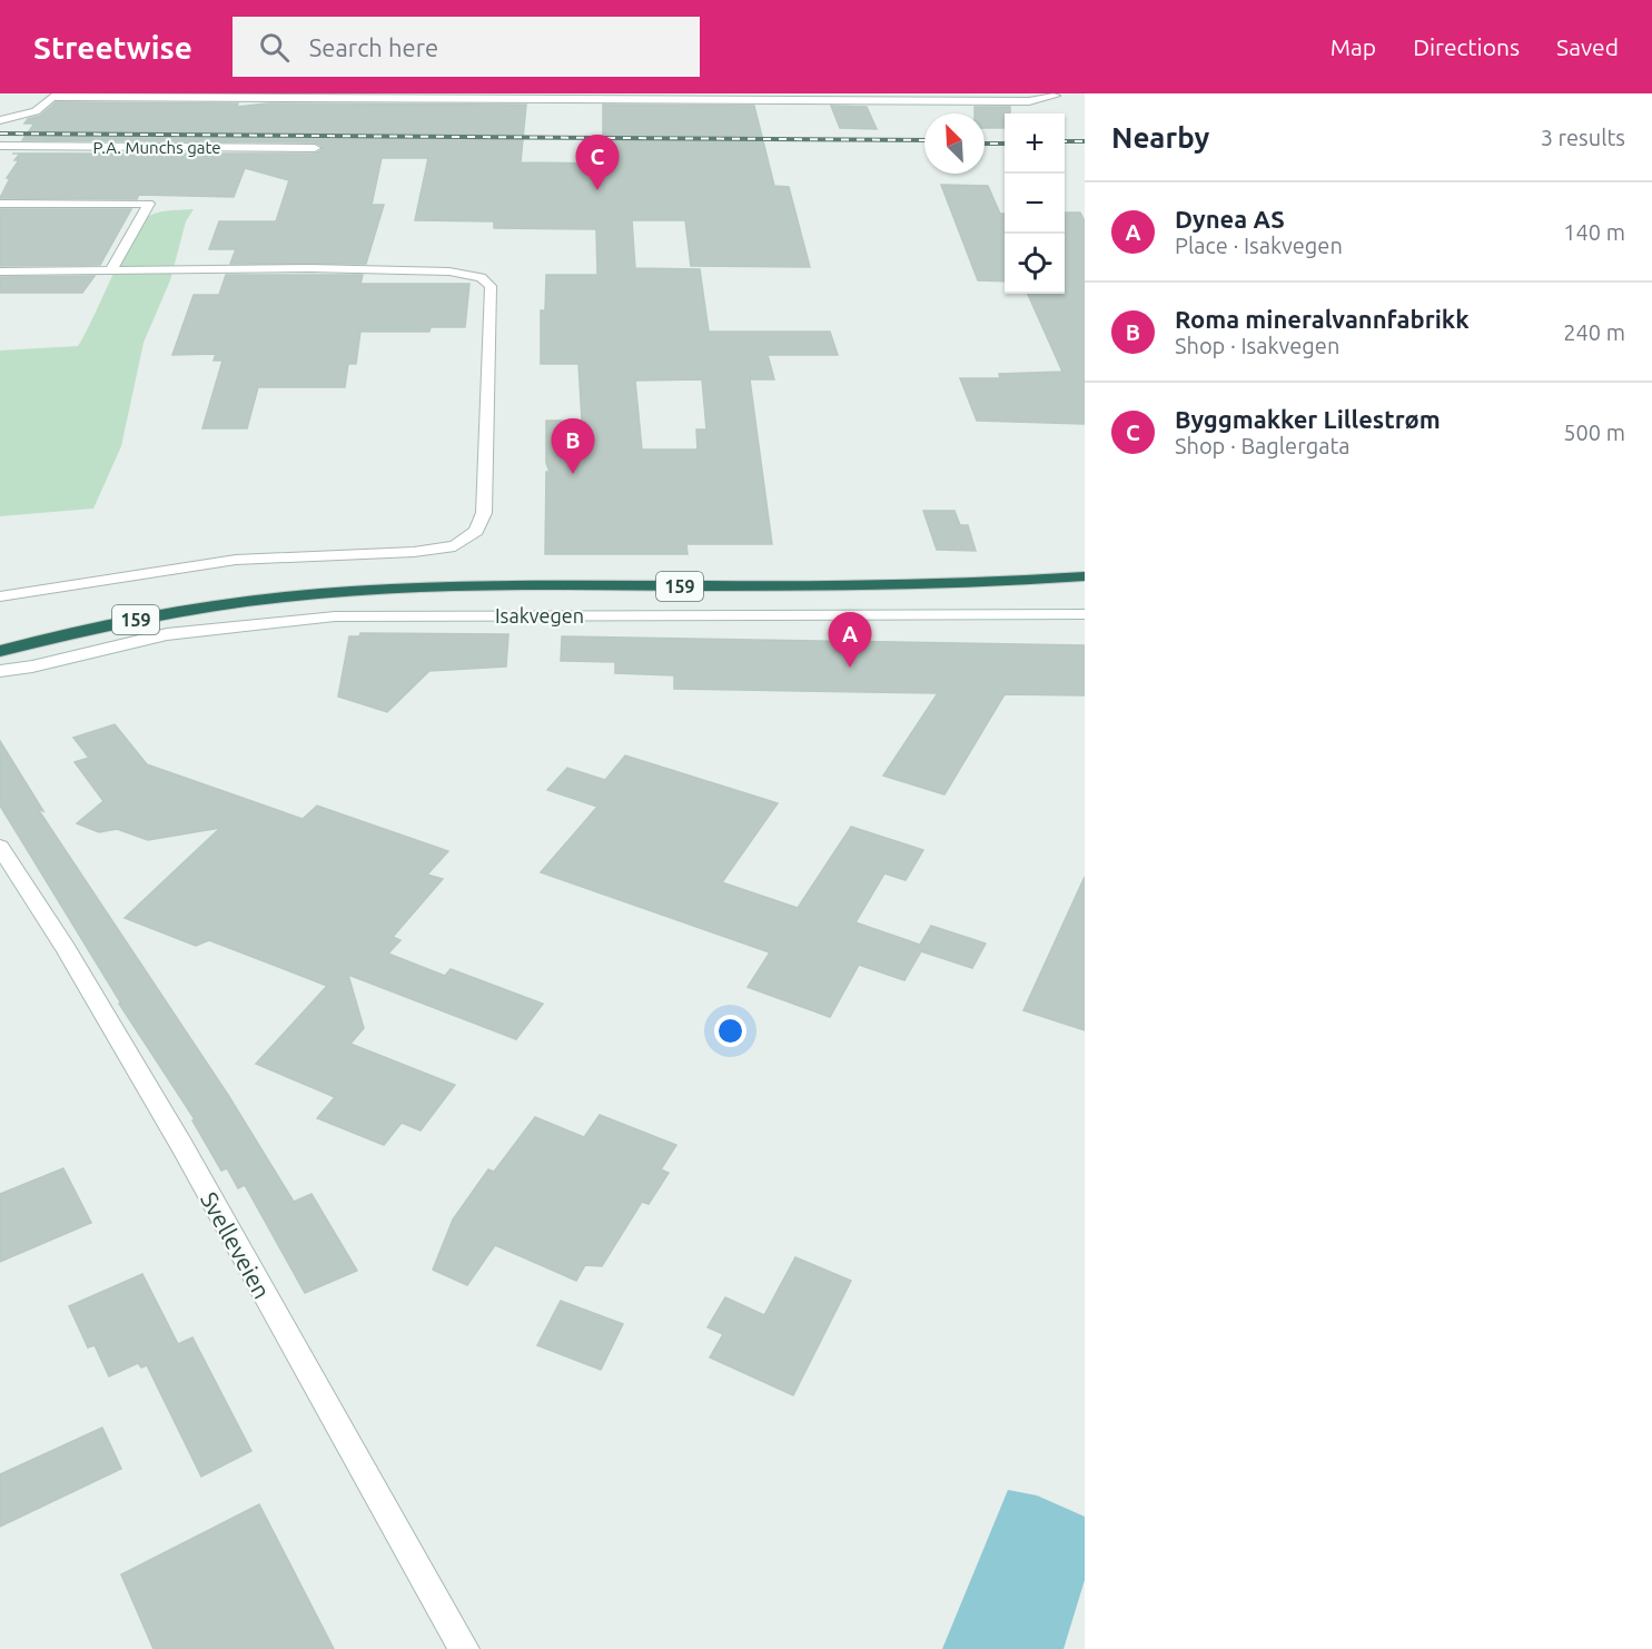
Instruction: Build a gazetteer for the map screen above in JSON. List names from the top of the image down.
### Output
{
  "streets": {
    "highway": ["159"],
    "street": ["P.A. Munchs gate", "Isakvegen", "Svelleveien"]
  },
  "north": "top left",
  "page": {
    "header": "Streetwise",
    "search": "Search here",
    "nav": ["Map", "Directions", "Saved"],
    "heading": ["Nearby", "3 results"],
    "map_buttons": ["+", "−"],
    "pins": ["C", "B", "A"],
    "list": [
      {
        "mark": "A",
        "name": "Dynea AS",
        "note": "Place · Isakvegen",
        "value": "140 m"
      },
      {
        "mark": "B",
        "name": "Roma mineralvannfabrikk",
        "note": "Shop · Isakvegen",
        "value": "240 m"
      },
      {
        "mark": "C",
        "name": "Byggmakker Lillestrøm",
        "note": "Shop · Baglergata",
        "value": "500 m"
      }
    ]
  }
}
